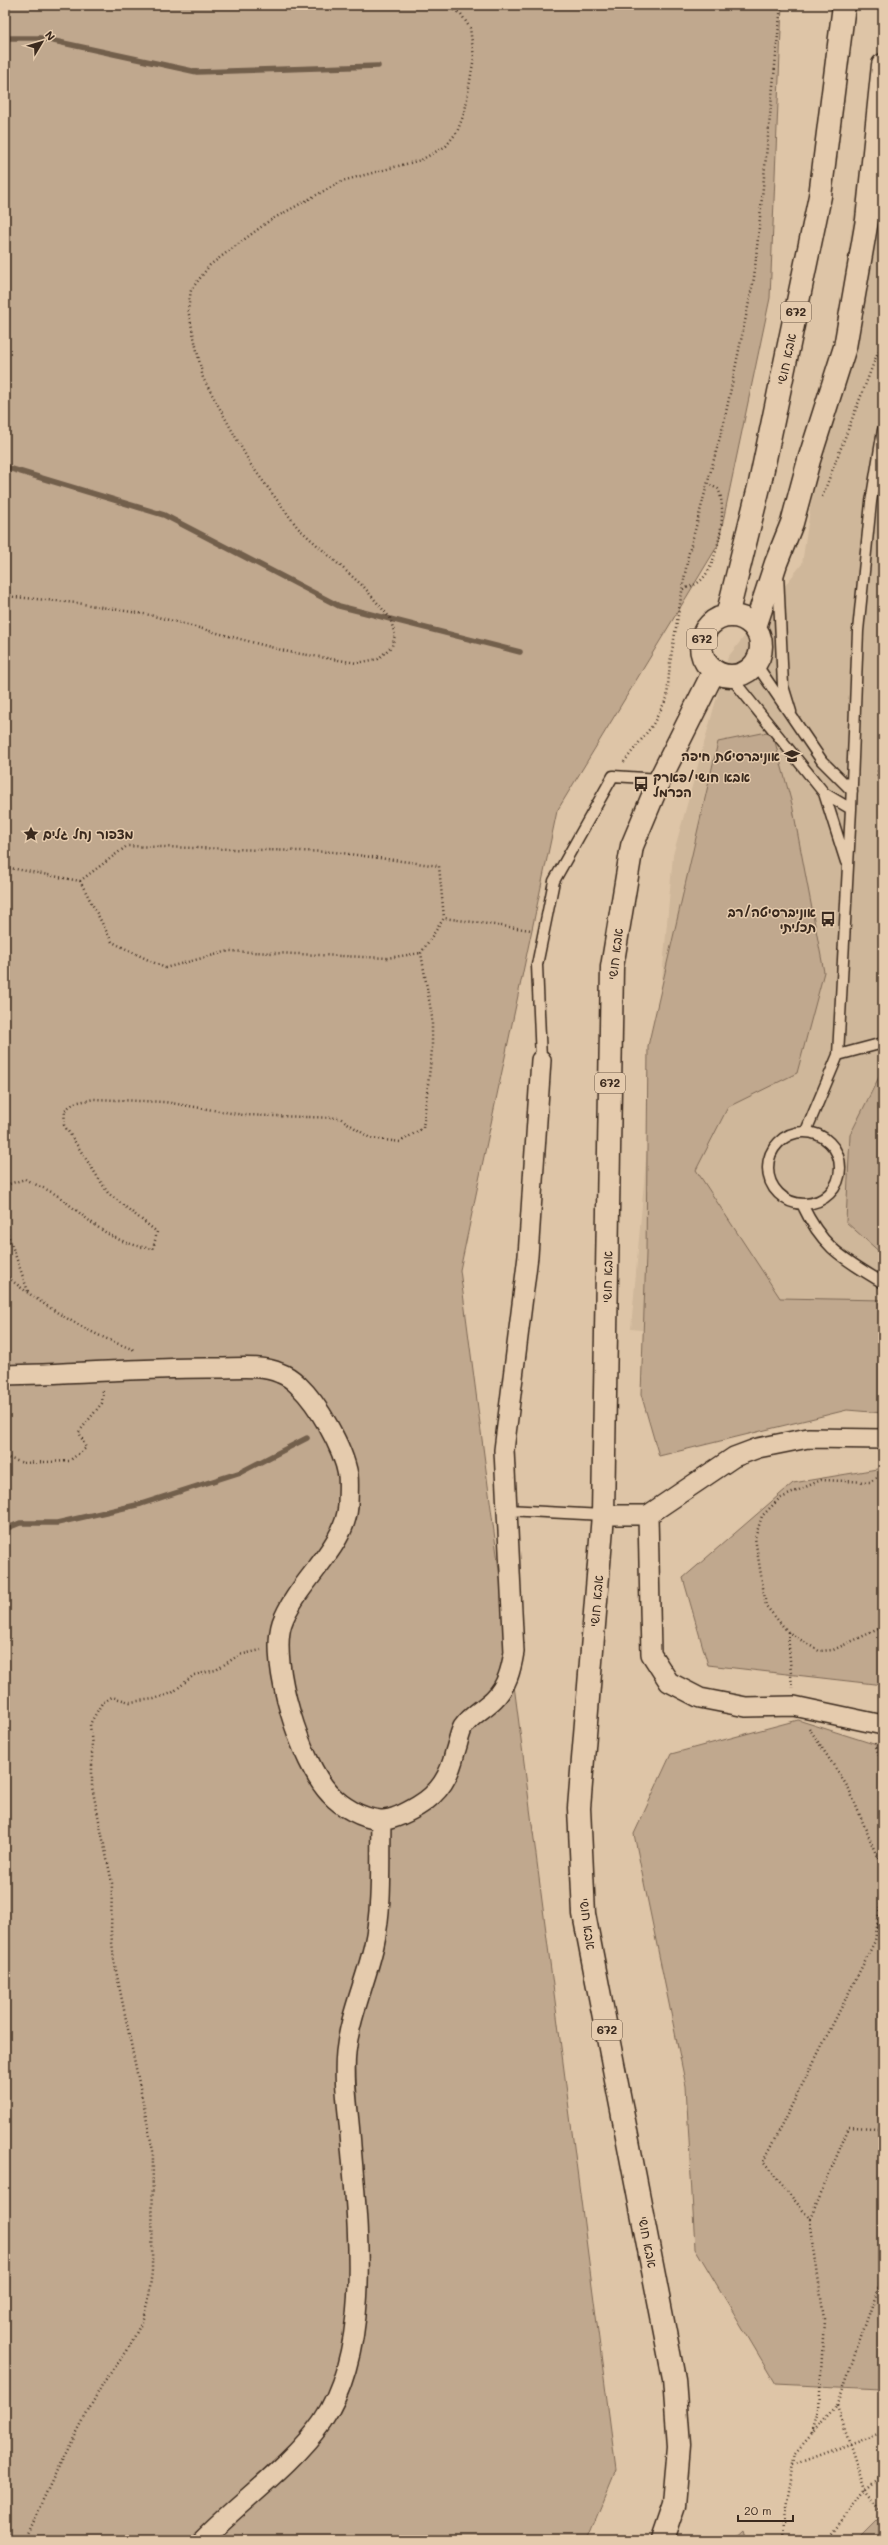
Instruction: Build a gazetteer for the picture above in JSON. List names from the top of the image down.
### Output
{
  "streets": {
    "main road": ["672", "אבא חושי"]
  },
  "crossings": [
    ["672", "אבא חושי"]
  ],
  "places": {
    "school or university": ["אוניברסיטת חיפה"],
    "bus stop": ["אבא חושי/פארק הכרמל", "אוניברסיטה/רב תכליתי"],
    "place": ["מצפור נחל גלים"]
  },
  "scale_bar": "20 m",
  "north": "top right"
}
